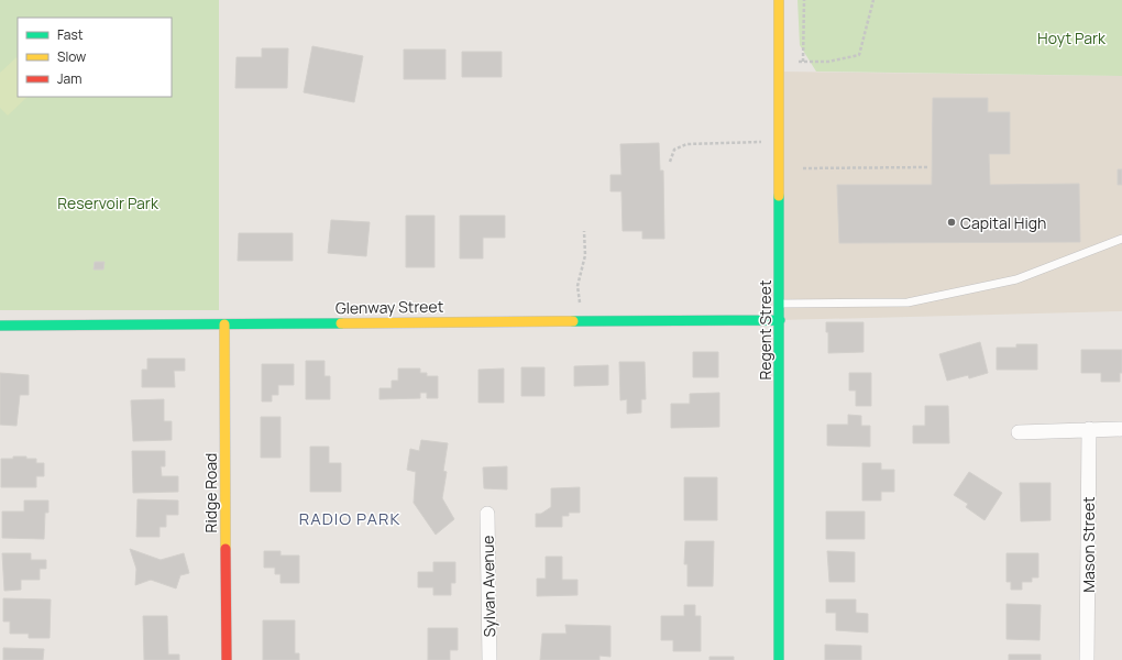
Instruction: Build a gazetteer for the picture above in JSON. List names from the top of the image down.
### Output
{
  "streets": {
    "street": [
      "Glenway Street",
      "Regent Street",
      "Ridge Road",
      "Mason Street",
      "Sylvan Avenue"
    ]
  },
  "crossings": [
    ["Glenway Street", "Regent Street"],
    ["Glenway Street", "Ridge Road"]
  ],
  "districts": ["RADIO PARK"],
  "parks": ["Hoyt Park", "Reservoir Park"],
  "places": ["Capital High"],
  "legend": ["Fast", "Slow", "Jam"]
}
